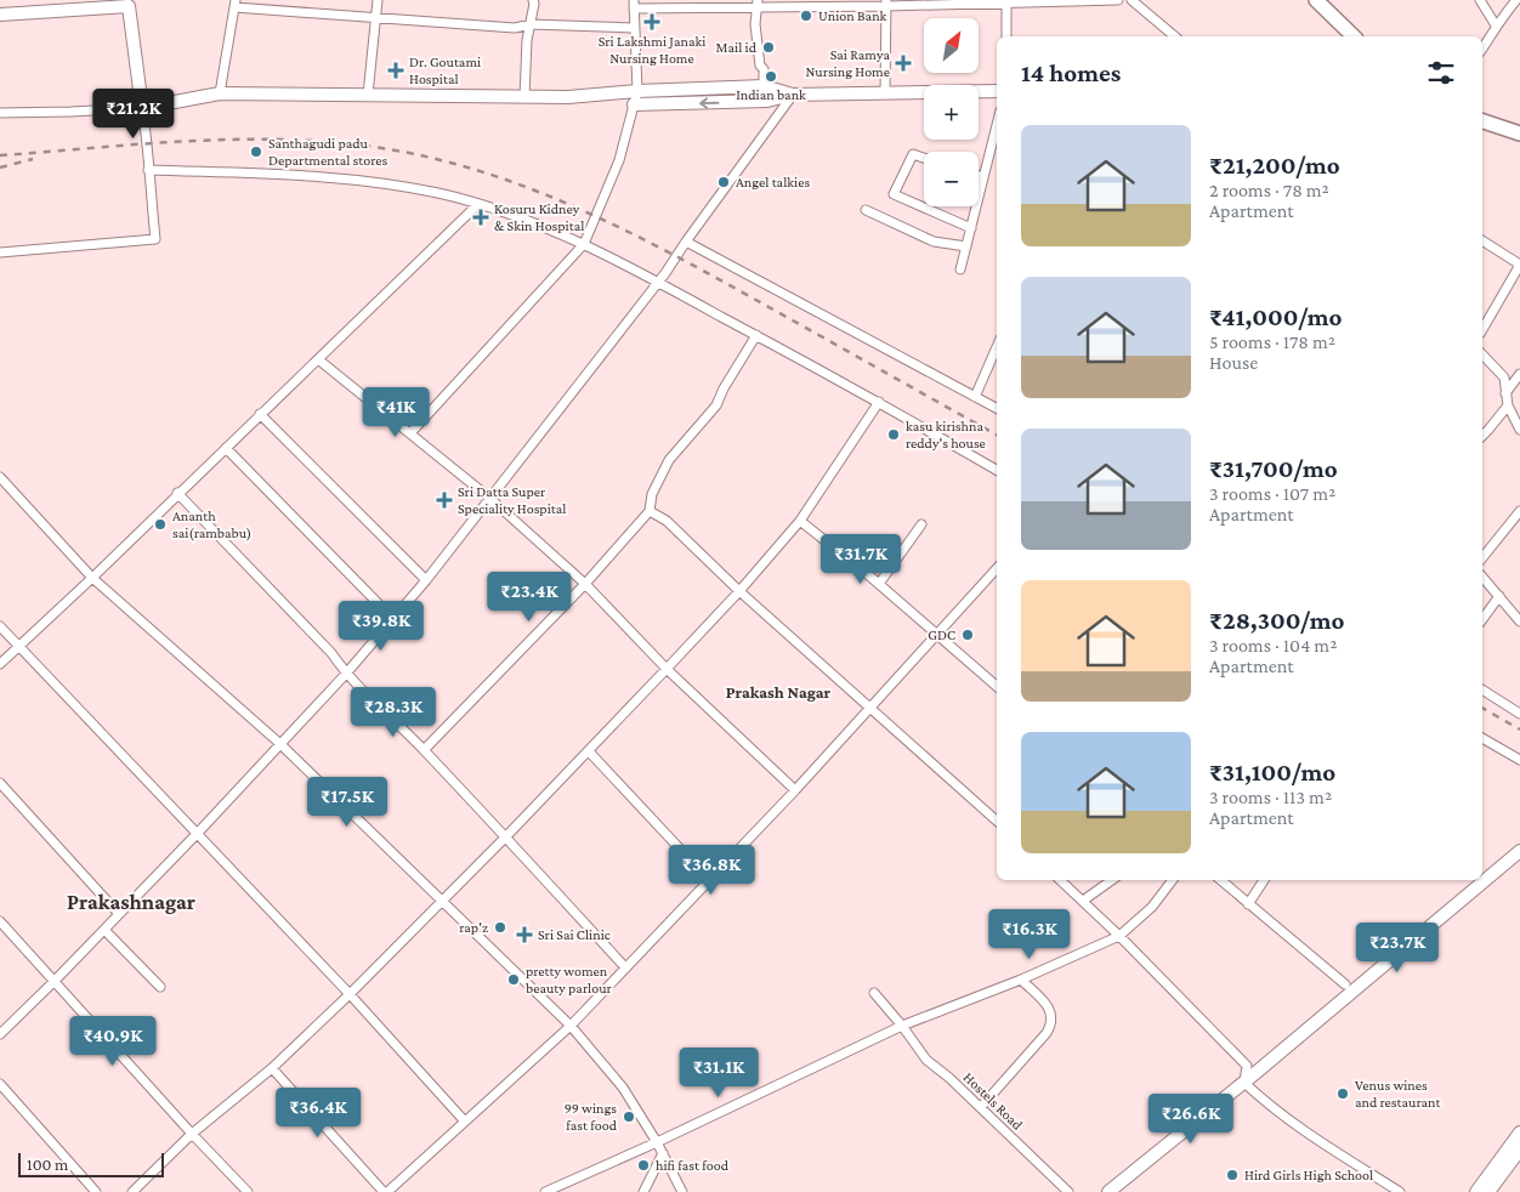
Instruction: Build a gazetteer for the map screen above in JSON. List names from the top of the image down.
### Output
{
  "streets": {
    "street": ["Hostels Road"]
  },
  "districts": ["Prakash Nagar", "Prakashnagar"],
  "places": {
    "other": [
      "Union Bank",
      "Mail id",
      "Indian bank",
      "Santhagudi padu Departmental stores",
      "Angel talkies",
      "kasu kirishna reddy's house",
      "Ananth sai(rambabu)",
      "GDC",
      "rap'z",
      "pretty women beauty parlour",
      "Venus wines and restaurant",
      "99 wings fast food",
      "hifi fast food",
      "Hird Girls High School"
    ],
    "health": [
      "Sri Lakshmi Janaki Nursing Home",
      "Sai Ramya Nursing Home",
      "Dr. Goutami Hospital",
      "Kosuru Kidney & Skin Hospital",
      "Sri Datta Super Speciality Hospital",
      "Sri Sai Clinic"
    ]
  },
  "scale_bar": "100 m",
  "north": "top right",
  "page": {
    "map_buttons": ["+", "−"],
    "heading": "14 homes",
    "price": [
      "₹21.2K",
      "₹41K",
      "₹31.7K",
      "₹23.4K",
      "₹39.8K",
      "₹28.3K",
      "₹17.5K",
      "₹36.8K",
      "₹16.3K",
      "₹23.7K",
      "₹40.9K",
      "₹31.1K",
      "₹36.4K",
      "₹26.6K"
    ],
    "list": [
      {
        "name": "₹21,200/mo",
        "note": "2 rooms · 78 m² · Apartment"
      },
      {
        "name": "₹41,000/mo",
        "note": "5 rooms · 178 m² · House"
      },
      {
        "name": "₹31,700/mo",
        "note": "3 rooms · 107 m² · Apartment"
      },
      {
        "name": "₹28,300/mo",
        "note": "3 rooms · 104 m² · Apartment"
      },
      {
        "name": "₹31,100/mo",
        "note": "3 rooms · 113 m² · Apartment"
      }
    ],
    "scale": "100 m"
  }
}
